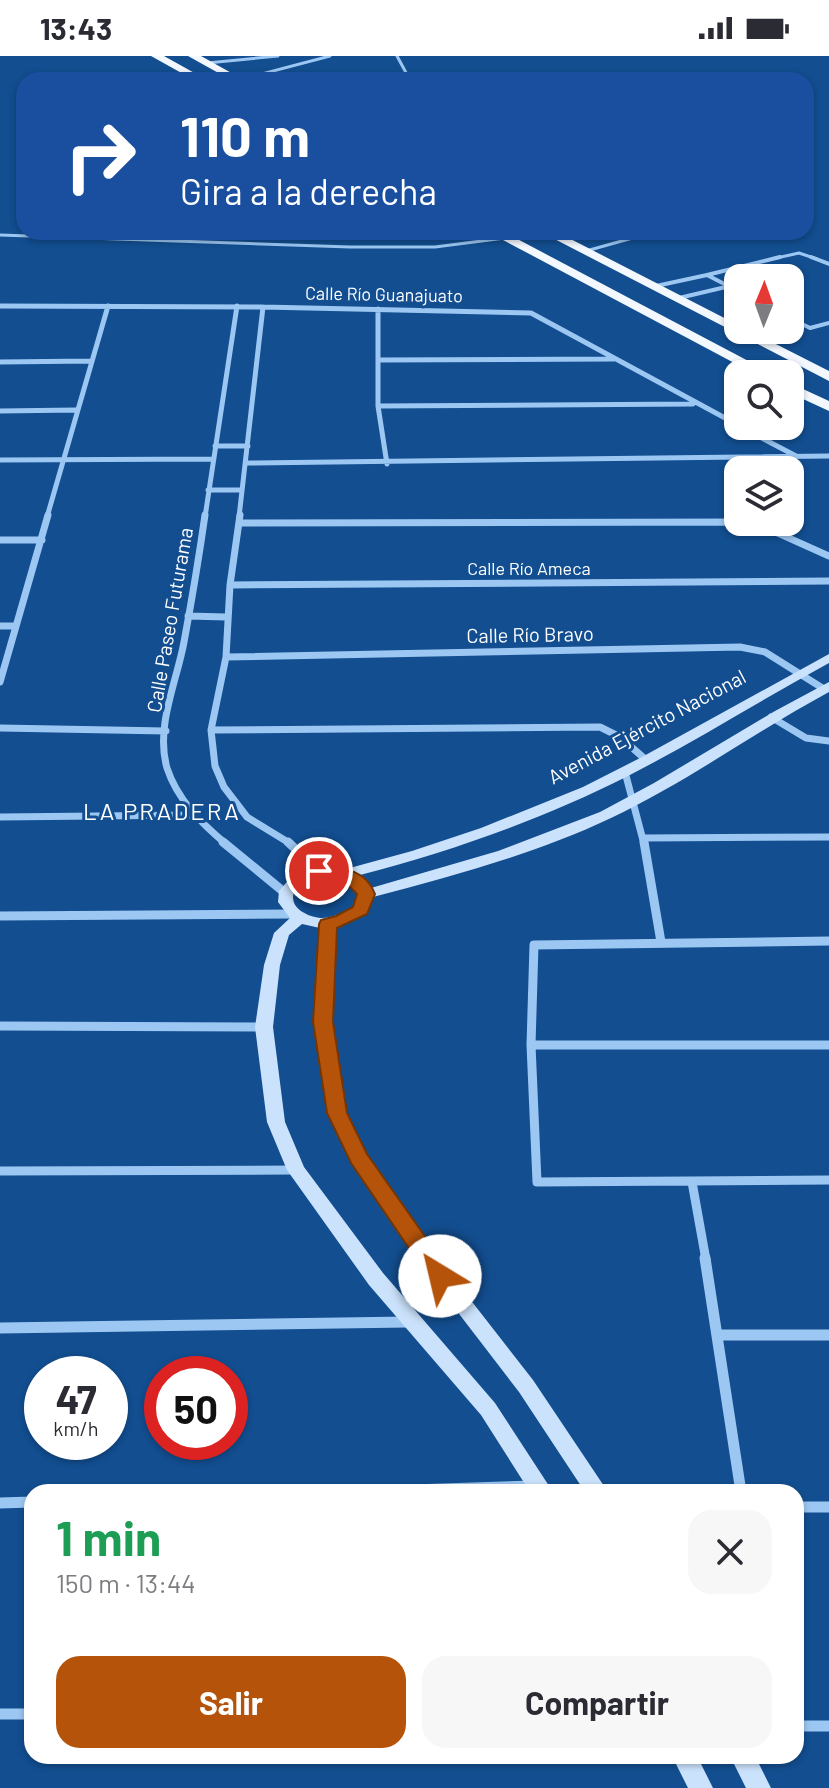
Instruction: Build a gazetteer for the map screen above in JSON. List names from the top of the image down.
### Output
{
  "streets": {
    "main road": ["Avenida Ejército Nacional"],
    "street": [
      "Calle Río Guanajuato",
      "Calle Río Ameca",
      "Calle Paseo Futurama",
      "Calle Río Bravo"
    ]
  },
  "crossings": [
    ["Calle Río Guanajuato", "Calle Paseo Futurama"],
    ["Calle Paseo Futurama", "Avenida Ejército Nacional"],
    ["Calle Río Bravo", "Avenida Ejército Nacional"]
  ],
  "districts": ["LA PRADERA"],
  "north": "top",
  "page": {
    "status": "13:43",
    "turn": ["110 m", "Gira a la derecha"],
    "speed": "47 km/h",
    "limit": "50",
    "heading": ["1 min", "150 m · 13:44"],
    "buttons": ["Salir", "Compartir"]
  }
}
